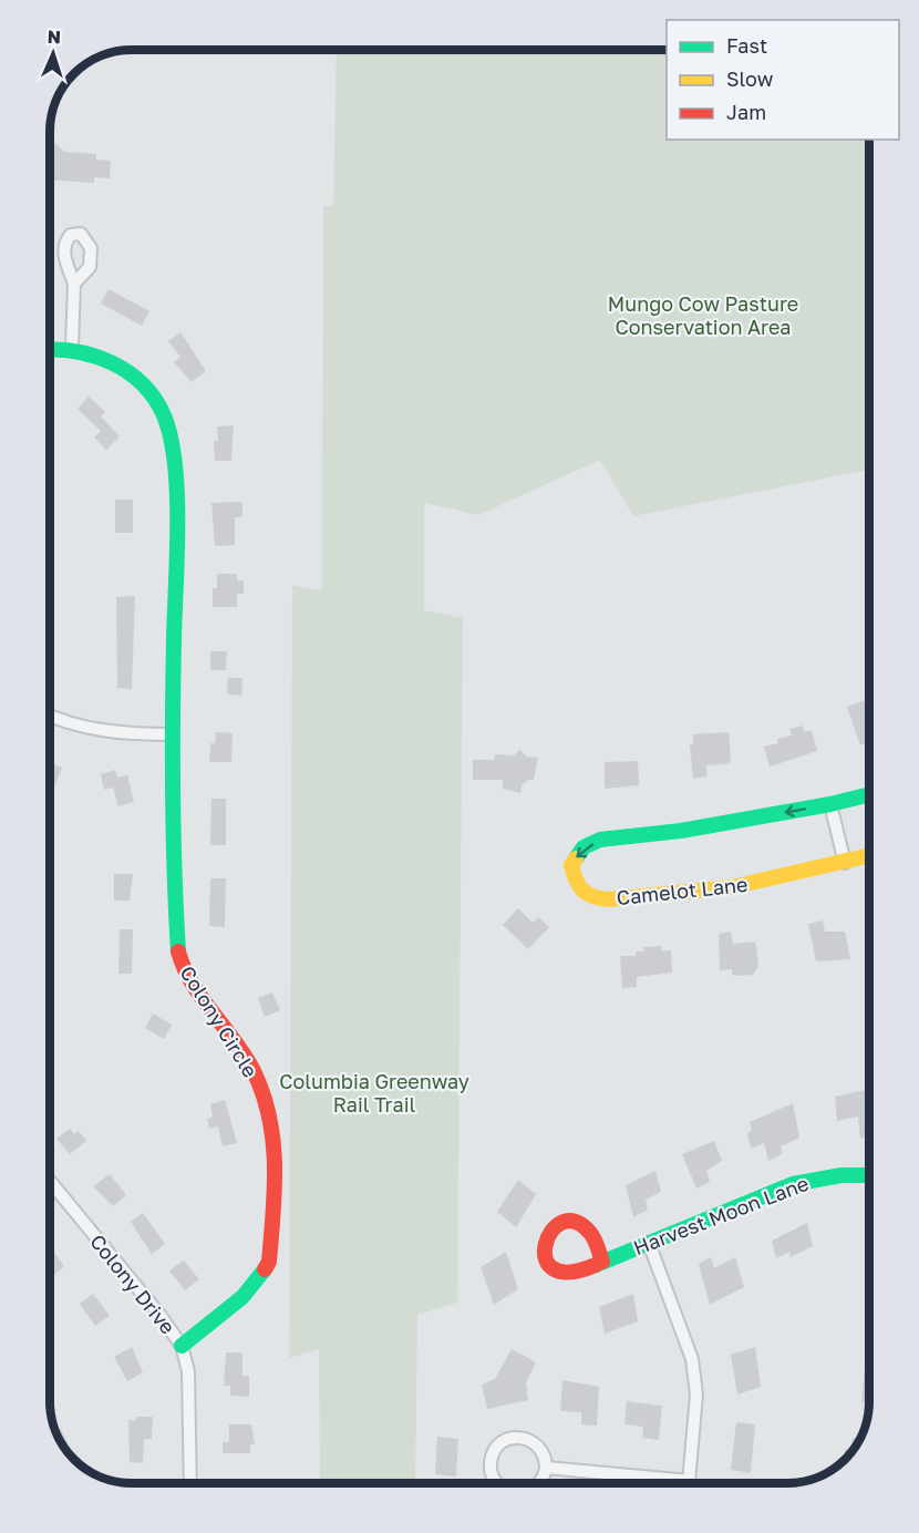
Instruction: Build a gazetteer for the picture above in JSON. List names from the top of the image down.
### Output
{
  "streets": {
    "street": [
      "Camelot Lane",
      "Colony Circle",
      "Harvest Moon Lane",
      "Colony Drive"
    ]
  },
  "crossings": [
    ["Colony Circle", "Colony Drive"]
  ],
  "parks": ["Mungo Cow Pasture Conservation Area", "Columbia Greenway Rail Trail"],
  "legend": ["Fast", "Slow", "Jam"],
  "north": "top"
}
